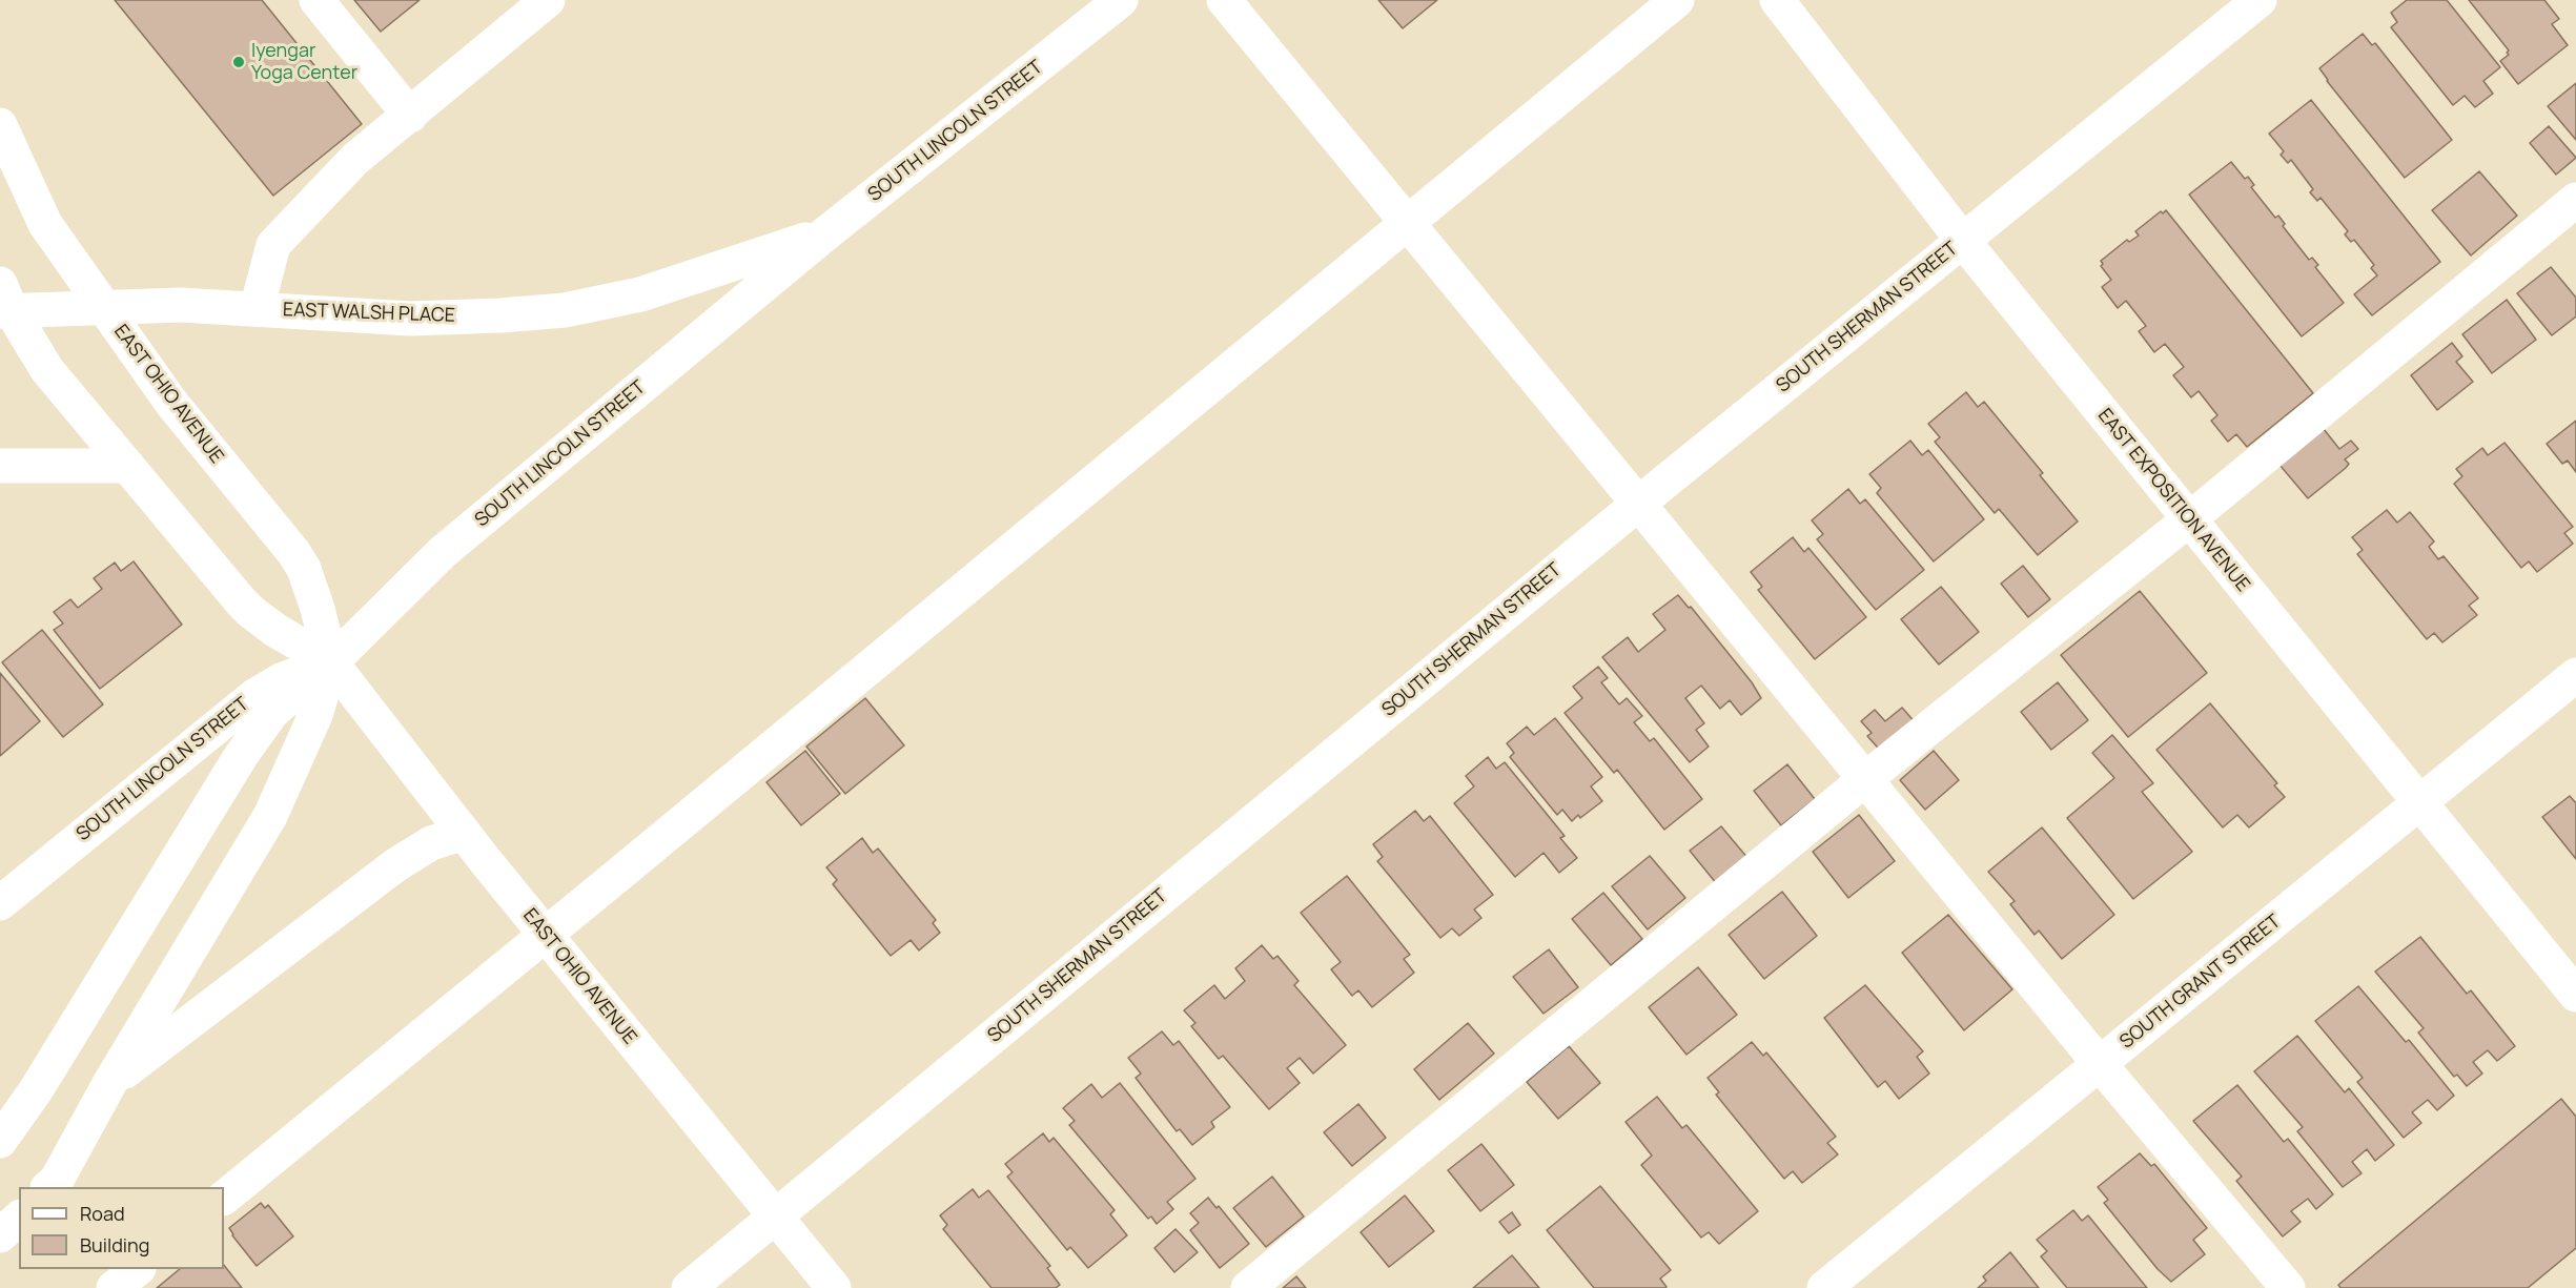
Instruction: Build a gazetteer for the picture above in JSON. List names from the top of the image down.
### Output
{
  "streets": {
    "main road": [
      "SOUTH LINCOLN STREET",
      "EAST WALSH PLACE",
      "SOUTH SHERMAN STREET",
      "EAST OHIO AVENUE",
      "EAST EXPOSITION AVENUE",
      "SOUTH GRANT STREET"
    ]
  },
  "crossings": [
    ["SOUTH LINCOLN STREET", "EAST WALSH PLACE"],
    ["SOUTH LINCOLN STREET", "EAST OHIO AVENUE"],
    ["EAST WALSH PLACE", "EAST OHIO AVENUE"],
    ["SOUTH SHERMAN STREET", "EAST OHIO AVENUE"],
    ["SOUTH SHERMAN STREET", "EAST EXPOSITION AVENUE"],
    ["EAST EXPOSITION AVENUE", "SOUTH GRANT STREET"]
  ],
  "places": ["Iyengar Yoga Center"],
  "legend": ["Road", "Building"]
}
